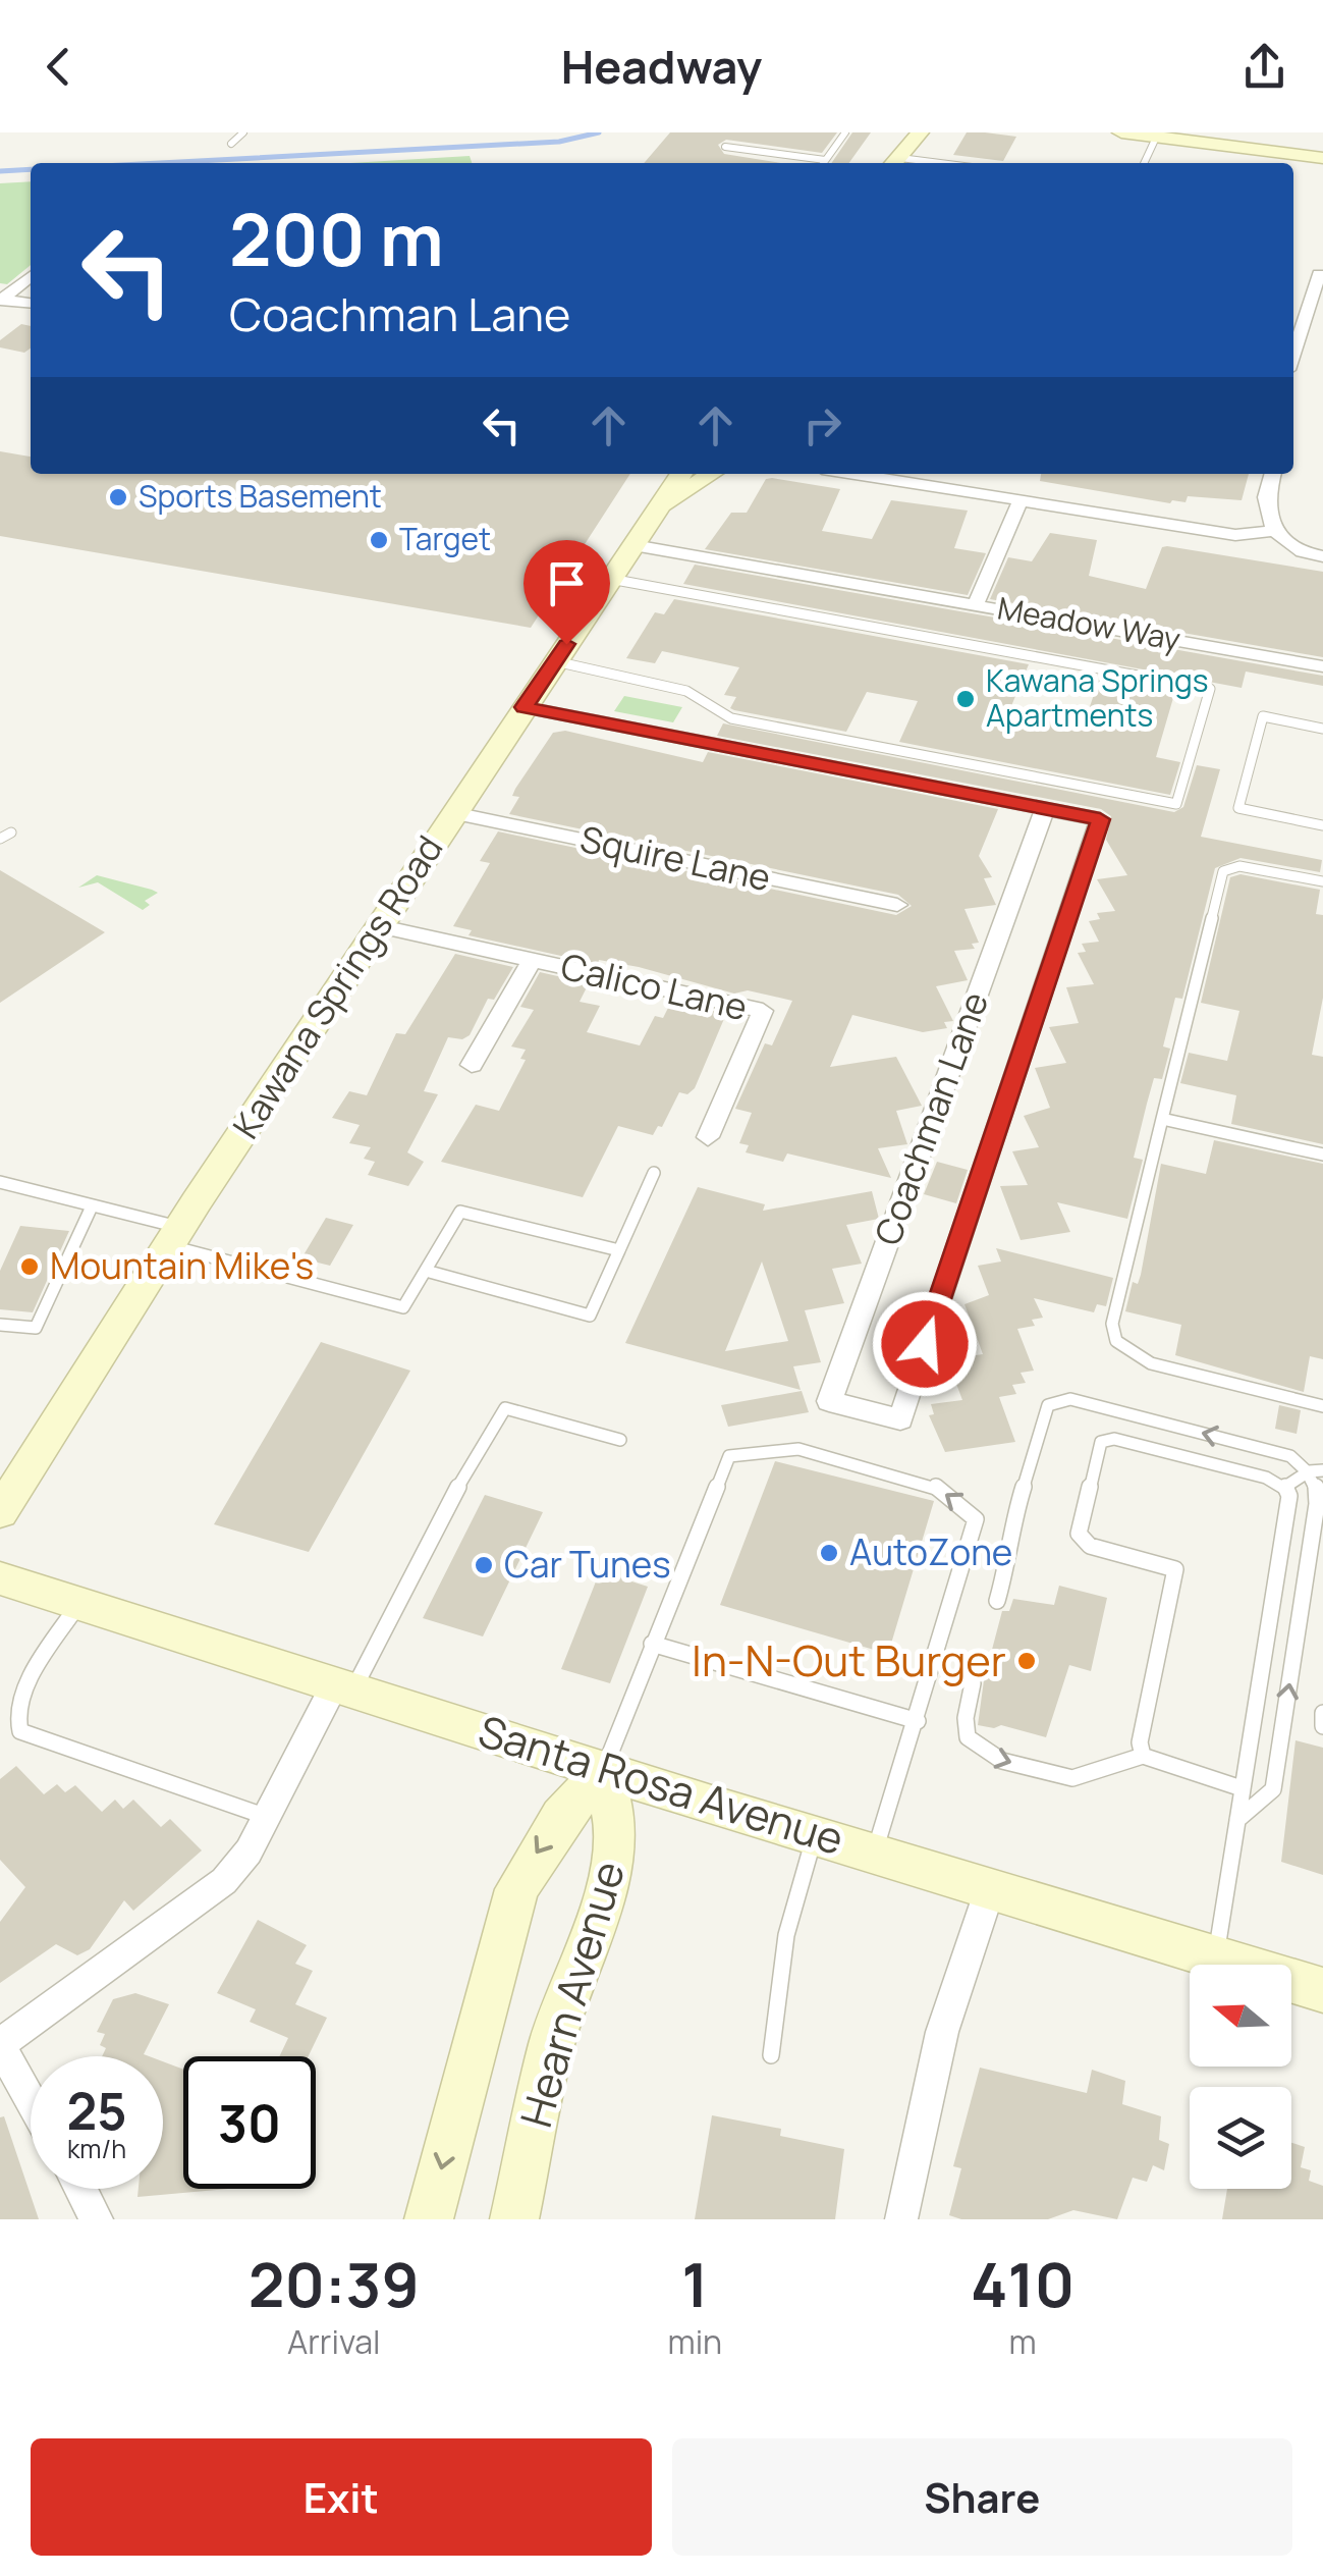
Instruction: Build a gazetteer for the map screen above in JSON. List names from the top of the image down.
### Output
{
  "streets": {
    "street": [
      "Meadow Way",
      "Squire Lane",
      "Kawana Springs Road",
      "Calico Lane",
      "Coachman Lane",
      "Santa Rosa Avenue",
      "Hearn Avenue"
    ]
  },
  "crossings": [
    ["Meadow Way", "Kawana Springs Road"],
    ["Squire Lane", "Kawana Springs Road"],
    ["Kawana Springs Road", "Calico Lane"],
    ["Kawana Springs Road", "Coachman Lane"],
    ["Santa Rosa Avenue", "Hearn Avenue"]
  ],
  "places": [
    "Sports Basement",
    "Target",
    "Kawana Springs Apartments",
    "Mountain Mike's",
    "AutoZone",
    "Car Tunes",
    "In-N-Out Burger"
  ],
  "north": "left",
  "page": {
    "header": "Headway",
    "turn": ["200 m", "Coachman Lane"],
    "speed": "25 km/h",
    "limit": "30",
    "eta": [
      "20:39",
      "Arrival",
      "1",
      "min",
      "410",
      "m"
    ],
    "buttons": ["Exit", "Share"]
  }
}
